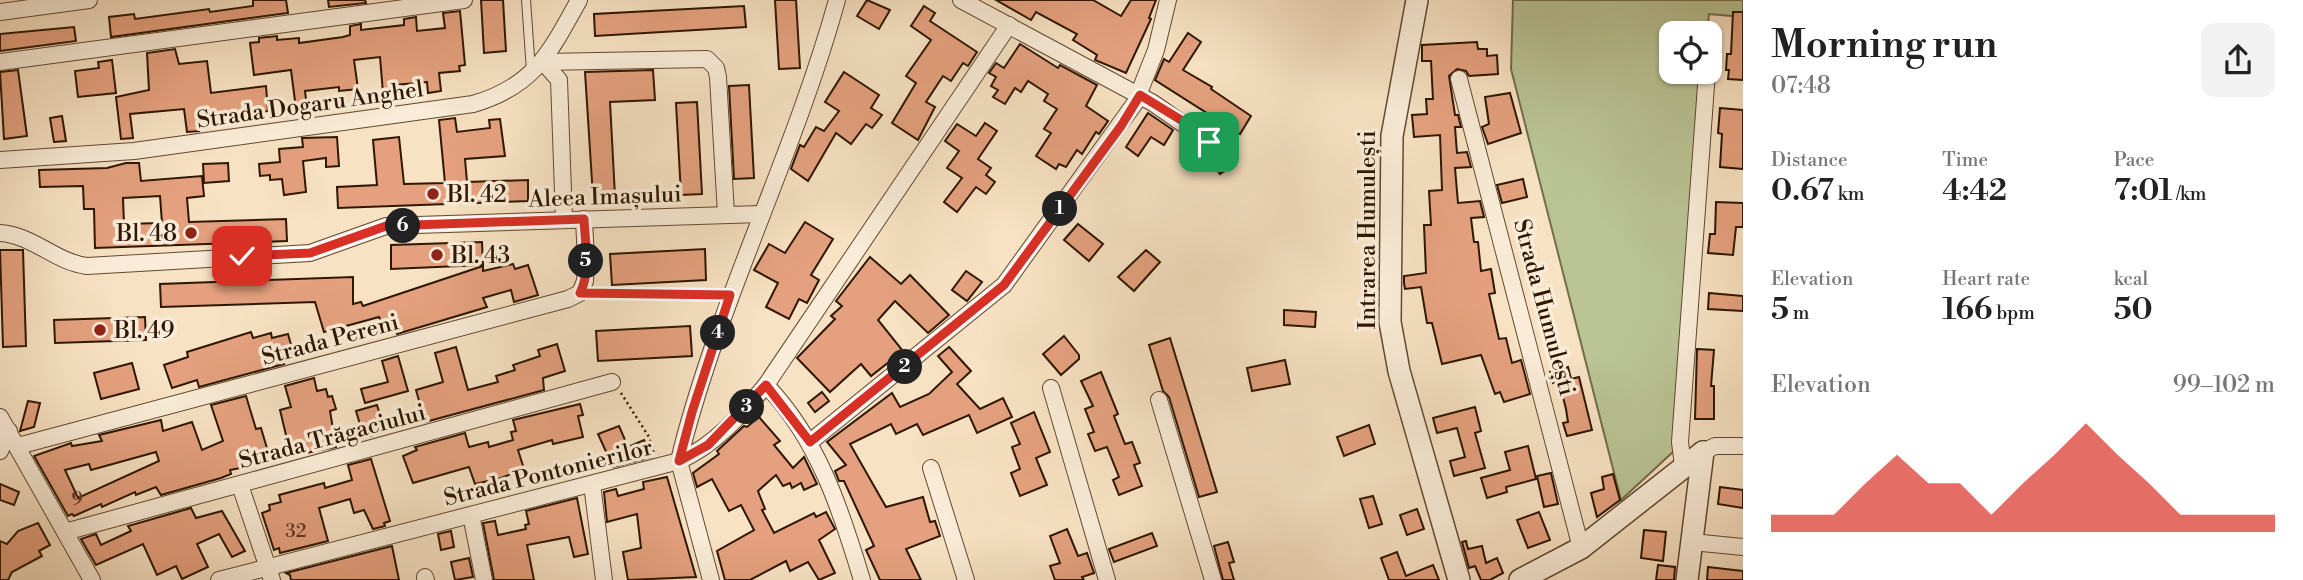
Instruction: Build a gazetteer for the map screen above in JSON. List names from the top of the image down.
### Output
{
  "streets": {
    "street": [
      "Strada Dogaru Anghel",
      "Aleea Imașului",
      "Intrarea Humulești",
      "Strada Humulești",
      "Strada Pereni",
      "Strada Trăgaciului",
      "Strada Pontonierilor"
    ]
  },
  "places": [
    "Bl. 42",
    "Bl. 48",
    "Bl. 43",
    "Bl. 49"
  ],
  "house_numbers": ["9", "32"],
  "page": {
    "heading": ["Morning run", "07:48"],
    "stats": [
      ["Distance", "0.67 km"],
      ["Time", "4:42"],
      ["Pace", "7:01 /km"],
      ["Elevation", "5 m"],
      ["Heart rate", "166 bpm"],
      ["kcal", "50"]
    ],
    "pins": [
      "1",
      "6",
      "5",
      "4",
      "2",
      "3"
    ],
    "chart": ["Elevation", "99–102 m"]
  }
}
